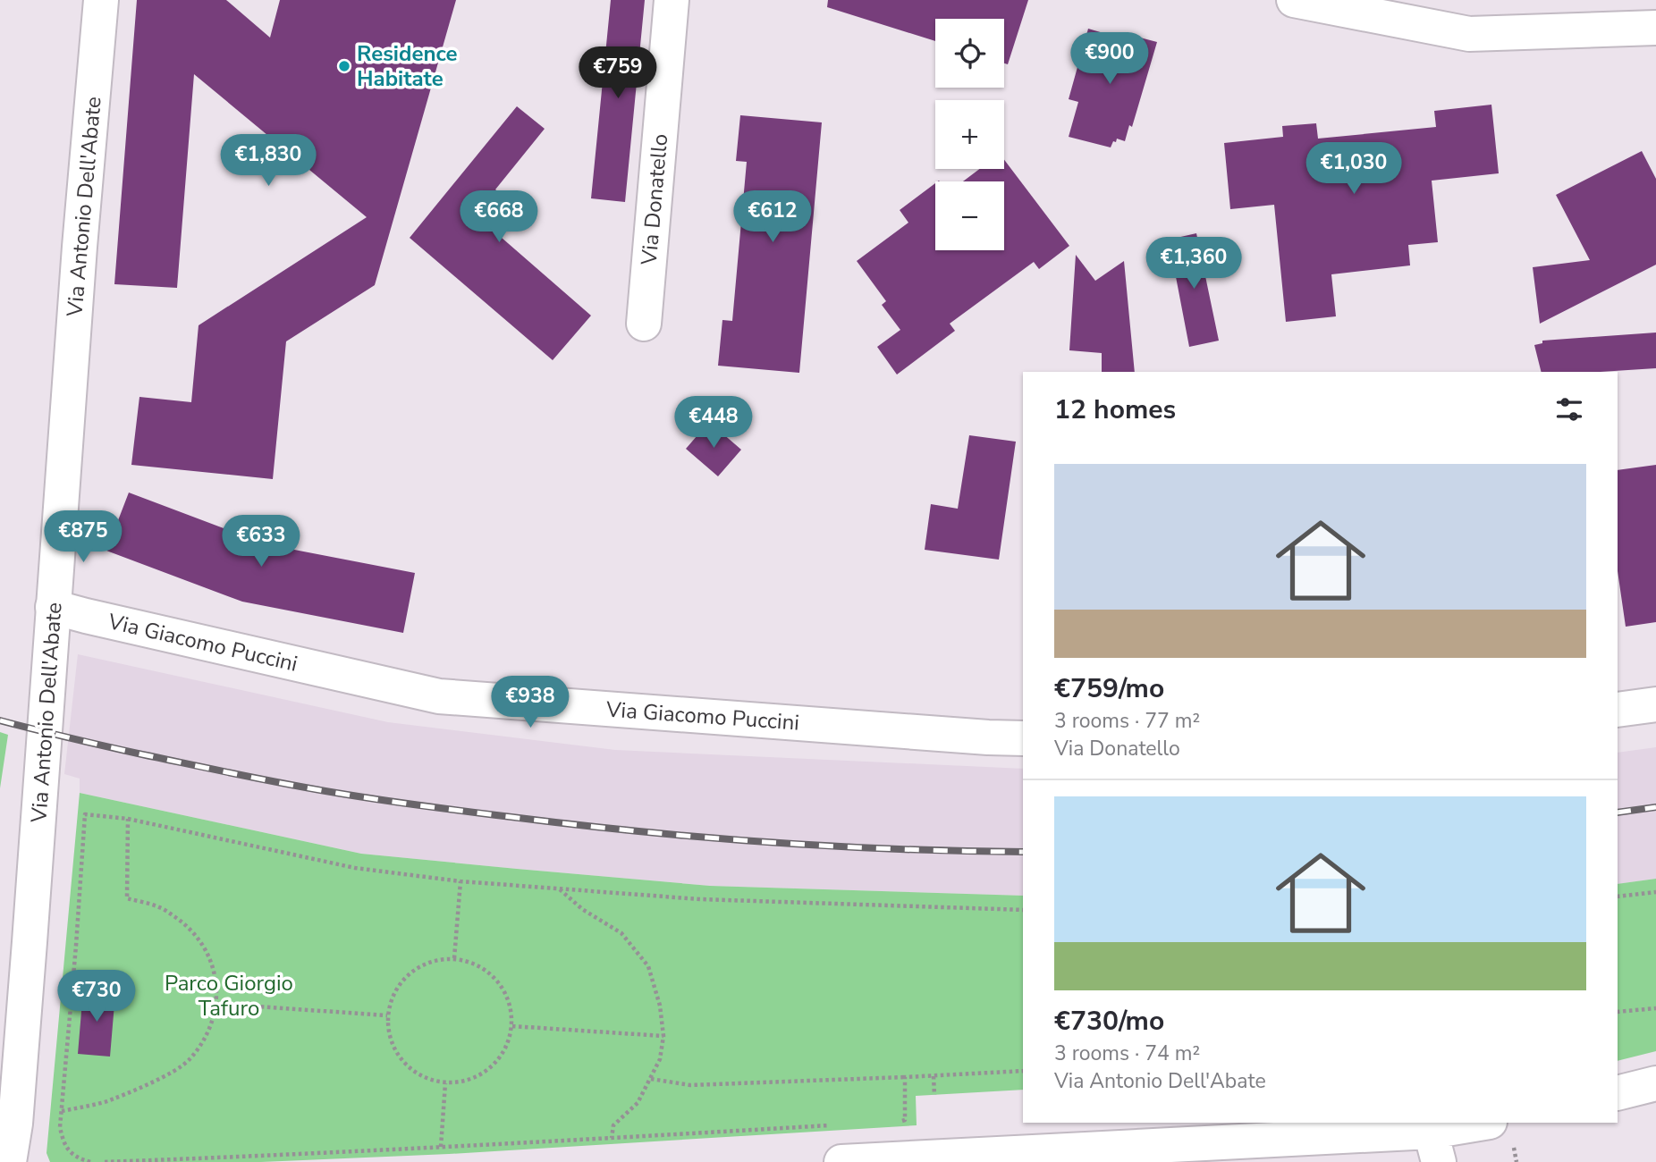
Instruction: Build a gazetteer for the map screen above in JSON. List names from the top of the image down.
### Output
{
  "streets": {
    "street": ["Via Donatello", "Via Antonio Dell'Abate", "Via Giacomo Puccini"]
  },
  "crossings": [
    ["Via Antonio Dell'Abate", "Via Giacomo Puccini"]
  ],
  "parks": ["Parco Giorgio Tafuro"],
  "places": ["Residence Habitate"],
  "page": {
    "map_buttons": ["+", "−"],
    "price": [
      "€900",
      "€759",
      "€1,830",
      "€1,030",
      "€668",
      "€612",
      "€1,360",
      "€448",
      "€875",
      "€633",
      "€938",
      "€730"
    ],
    "heading": "12 homes",
    "list": [
      {
        "name": "€759/mo",
        "note": "3 rooms · 77 m² · Via Donatello"
      },
      {
        "name": "€730/mo",
        "note": "3 rooms · 74 m² · Via Antonio Dell'Abate"
      }
    ]
  }
}
